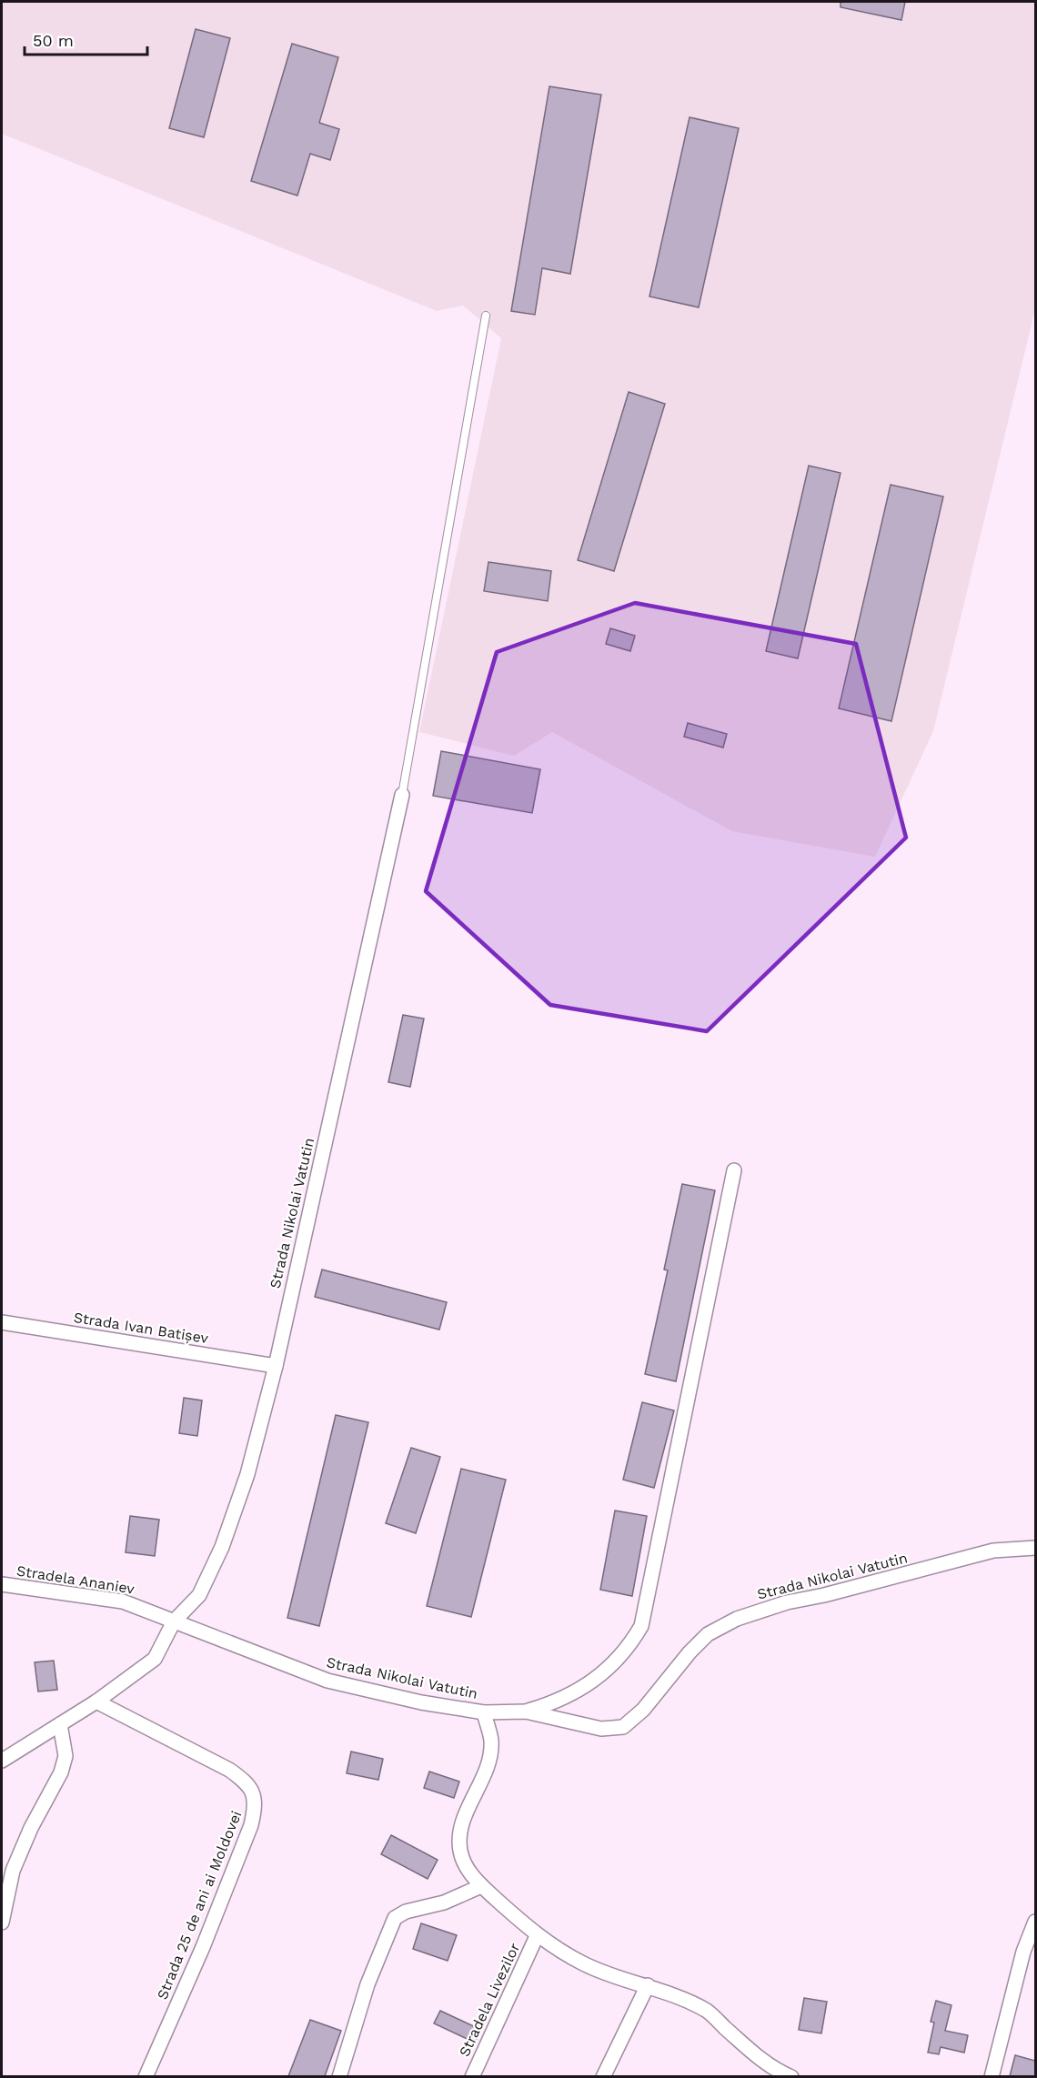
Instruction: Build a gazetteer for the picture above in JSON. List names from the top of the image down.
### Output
{
  "streets": {
    "street": [
      "Strada Nikolai Vatutin",
      "Strada Ivan Batișev",
      "Stradela Ananiev",
      "Strada 25 de ani ai Moldovei",
      "Stradela Livezilor"
    ]
  },
  "crossings": [
    ["Strada Nikolai Vatutin", "Strada Ivan Batișev"],
    ["Strada Nikolai Vatutin", "Stradela Ananiev"],
    ["Strada Nikolai Vatutin", "Strada 25 de ani ai Moldovei"],
    ["Strada Nikolai Vatutin", "Stradela Livezilor"]
  ],
  "scale_bar": "50 m"
}
